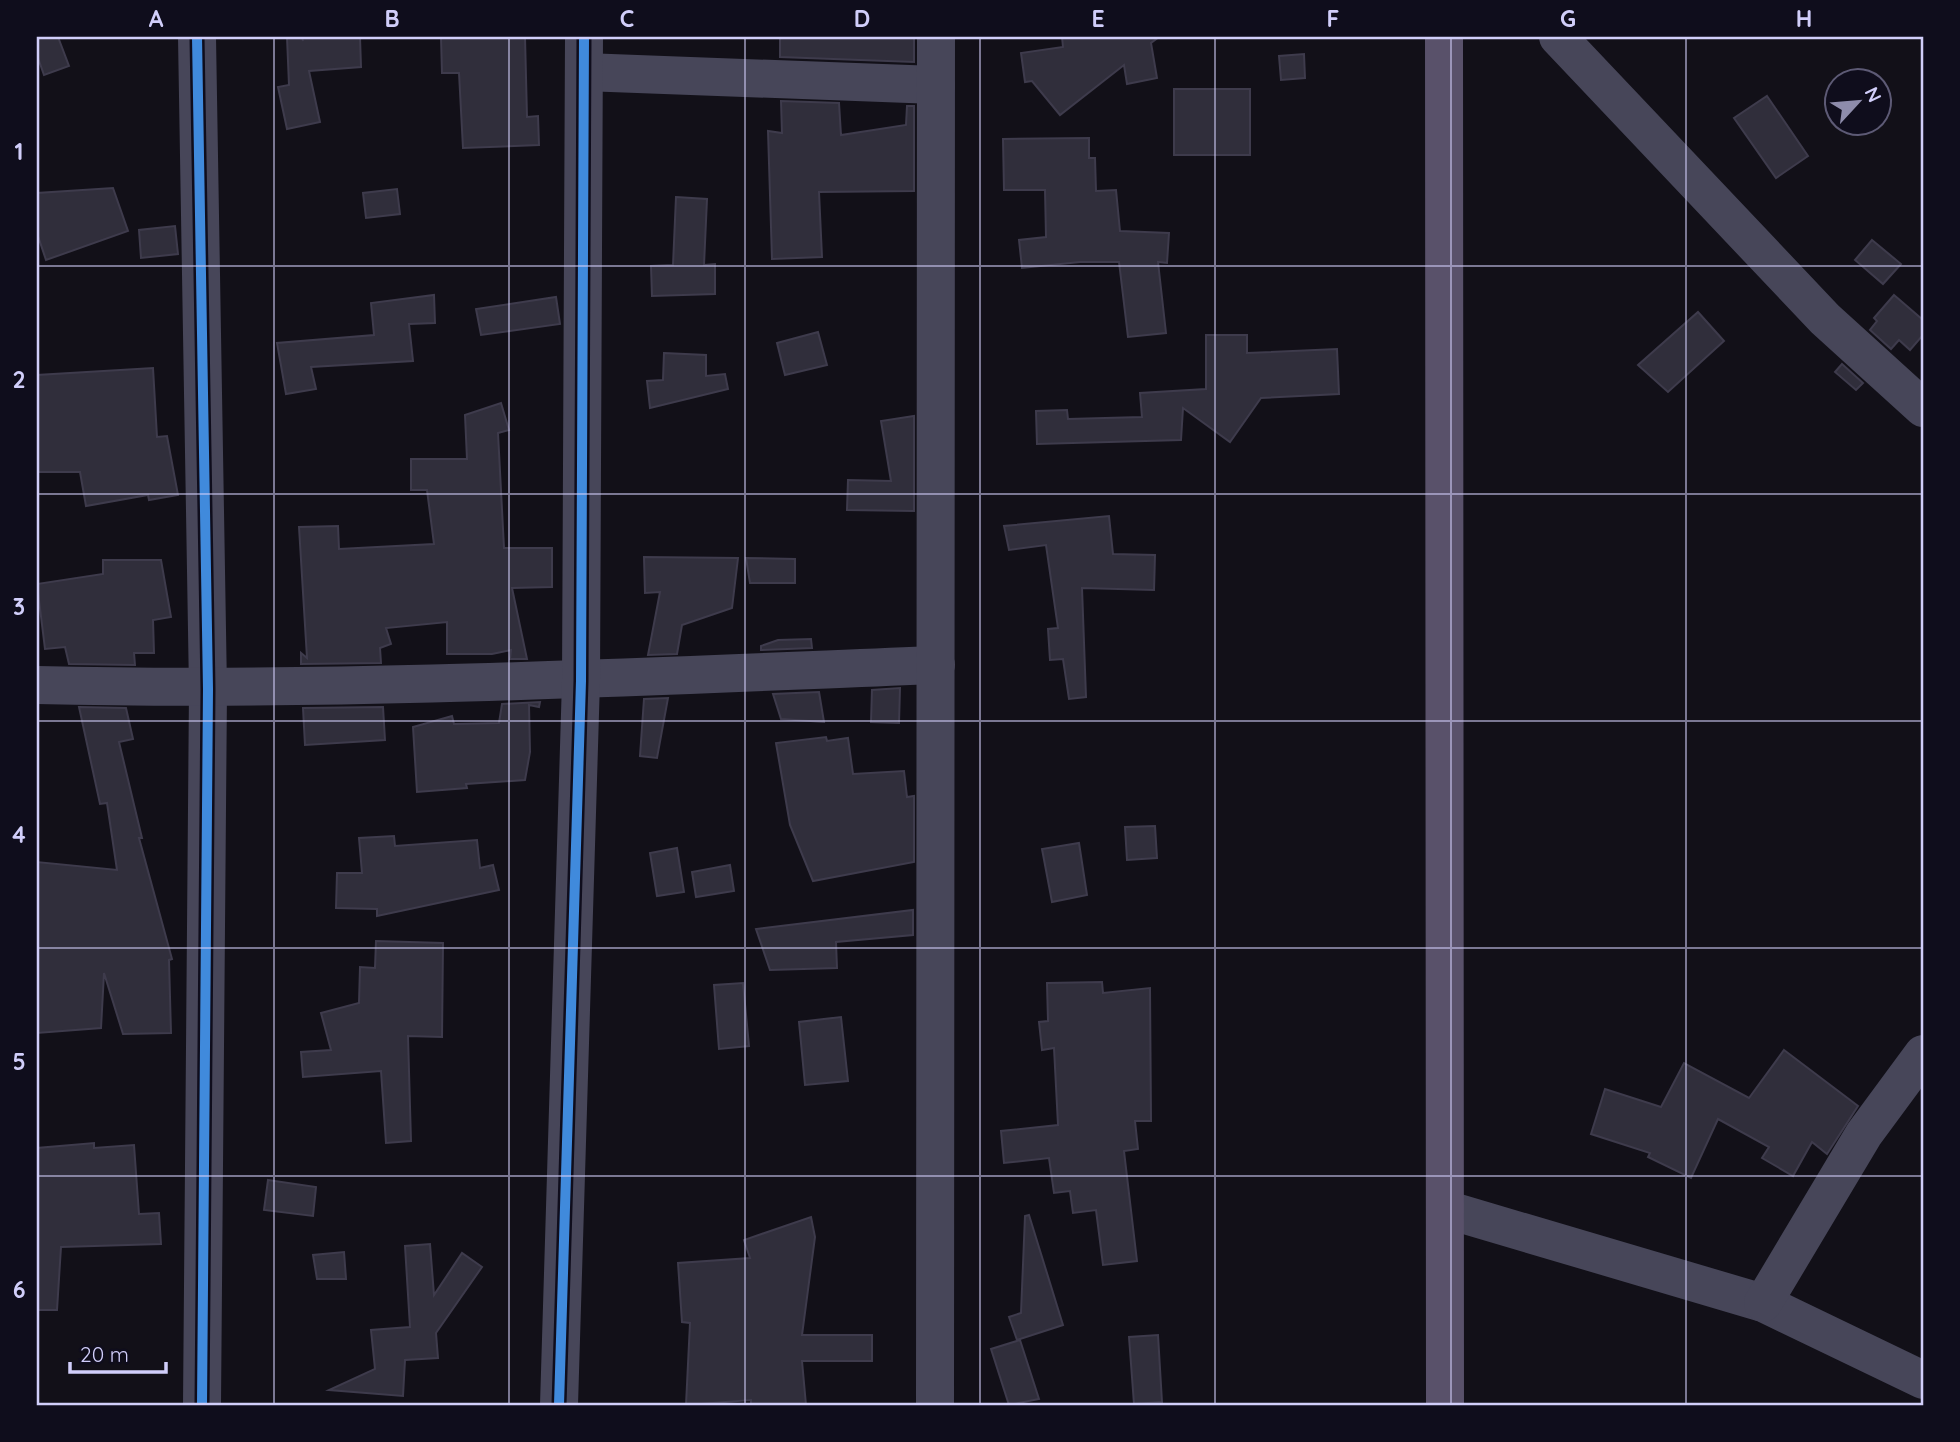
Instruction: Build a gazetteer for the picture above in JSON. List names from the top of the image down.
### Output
{
  "scale_bar": "20 m",
  "north": "top right",
  "grid": {
    "columns": [
      "A",
      "B",
      "C",
      "D",
      "E",
      "F",
      "G",
      "H"
    ],
    "rows": [
      "1",
      "2",
      "3",
      "4",
      "5",
      "6"
    ]
  }
}
